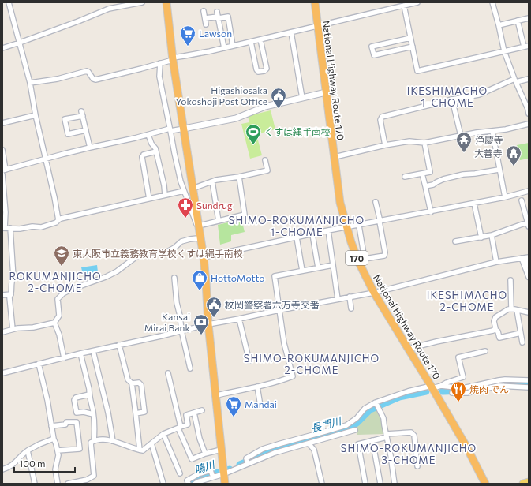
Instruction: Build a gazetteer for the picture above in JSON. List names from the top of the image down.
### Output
{
  "streets": {
    "highway": ["National Highway Route 170", "170"]
  },
  "districts": [
    "IKESHIMACHO 1-CHOME",
    "SHIMO-ROKUMANJICHO 1-CHOME",
    "ROKUMANJICHO 2-CHOME",
    "IKESHIMACHO 2-CHOME",
    "SHIMO-ROKUMANJICHO 2-CHOME",
    "SHIMO-ROKUMANJICHO 3-CHOME"
  ],
  "water": ["長門川", "鳴川"],
  "places": {
    "supermarket": ["Lawson", "Mandai"],
    "public building": ["Higashiosaka Yokoshoji Post Office", "枚岡警察署六万寺交番"],
    "sports": ["くすは縄手南校"],
    "temple": ["浄慶寺", "大善寺"],
    "pharmacy": ["Sundrug"],
    "school or university": ["東大阪市立義務教育学校くすは縄手南校"],
    "shop": ["HottoMotto"],
    "bank": ["Kansai Mirai Bank"],
    "restaurant": ["焼肉 でん"]
  },
  "scale_bar": "100 m"
}
